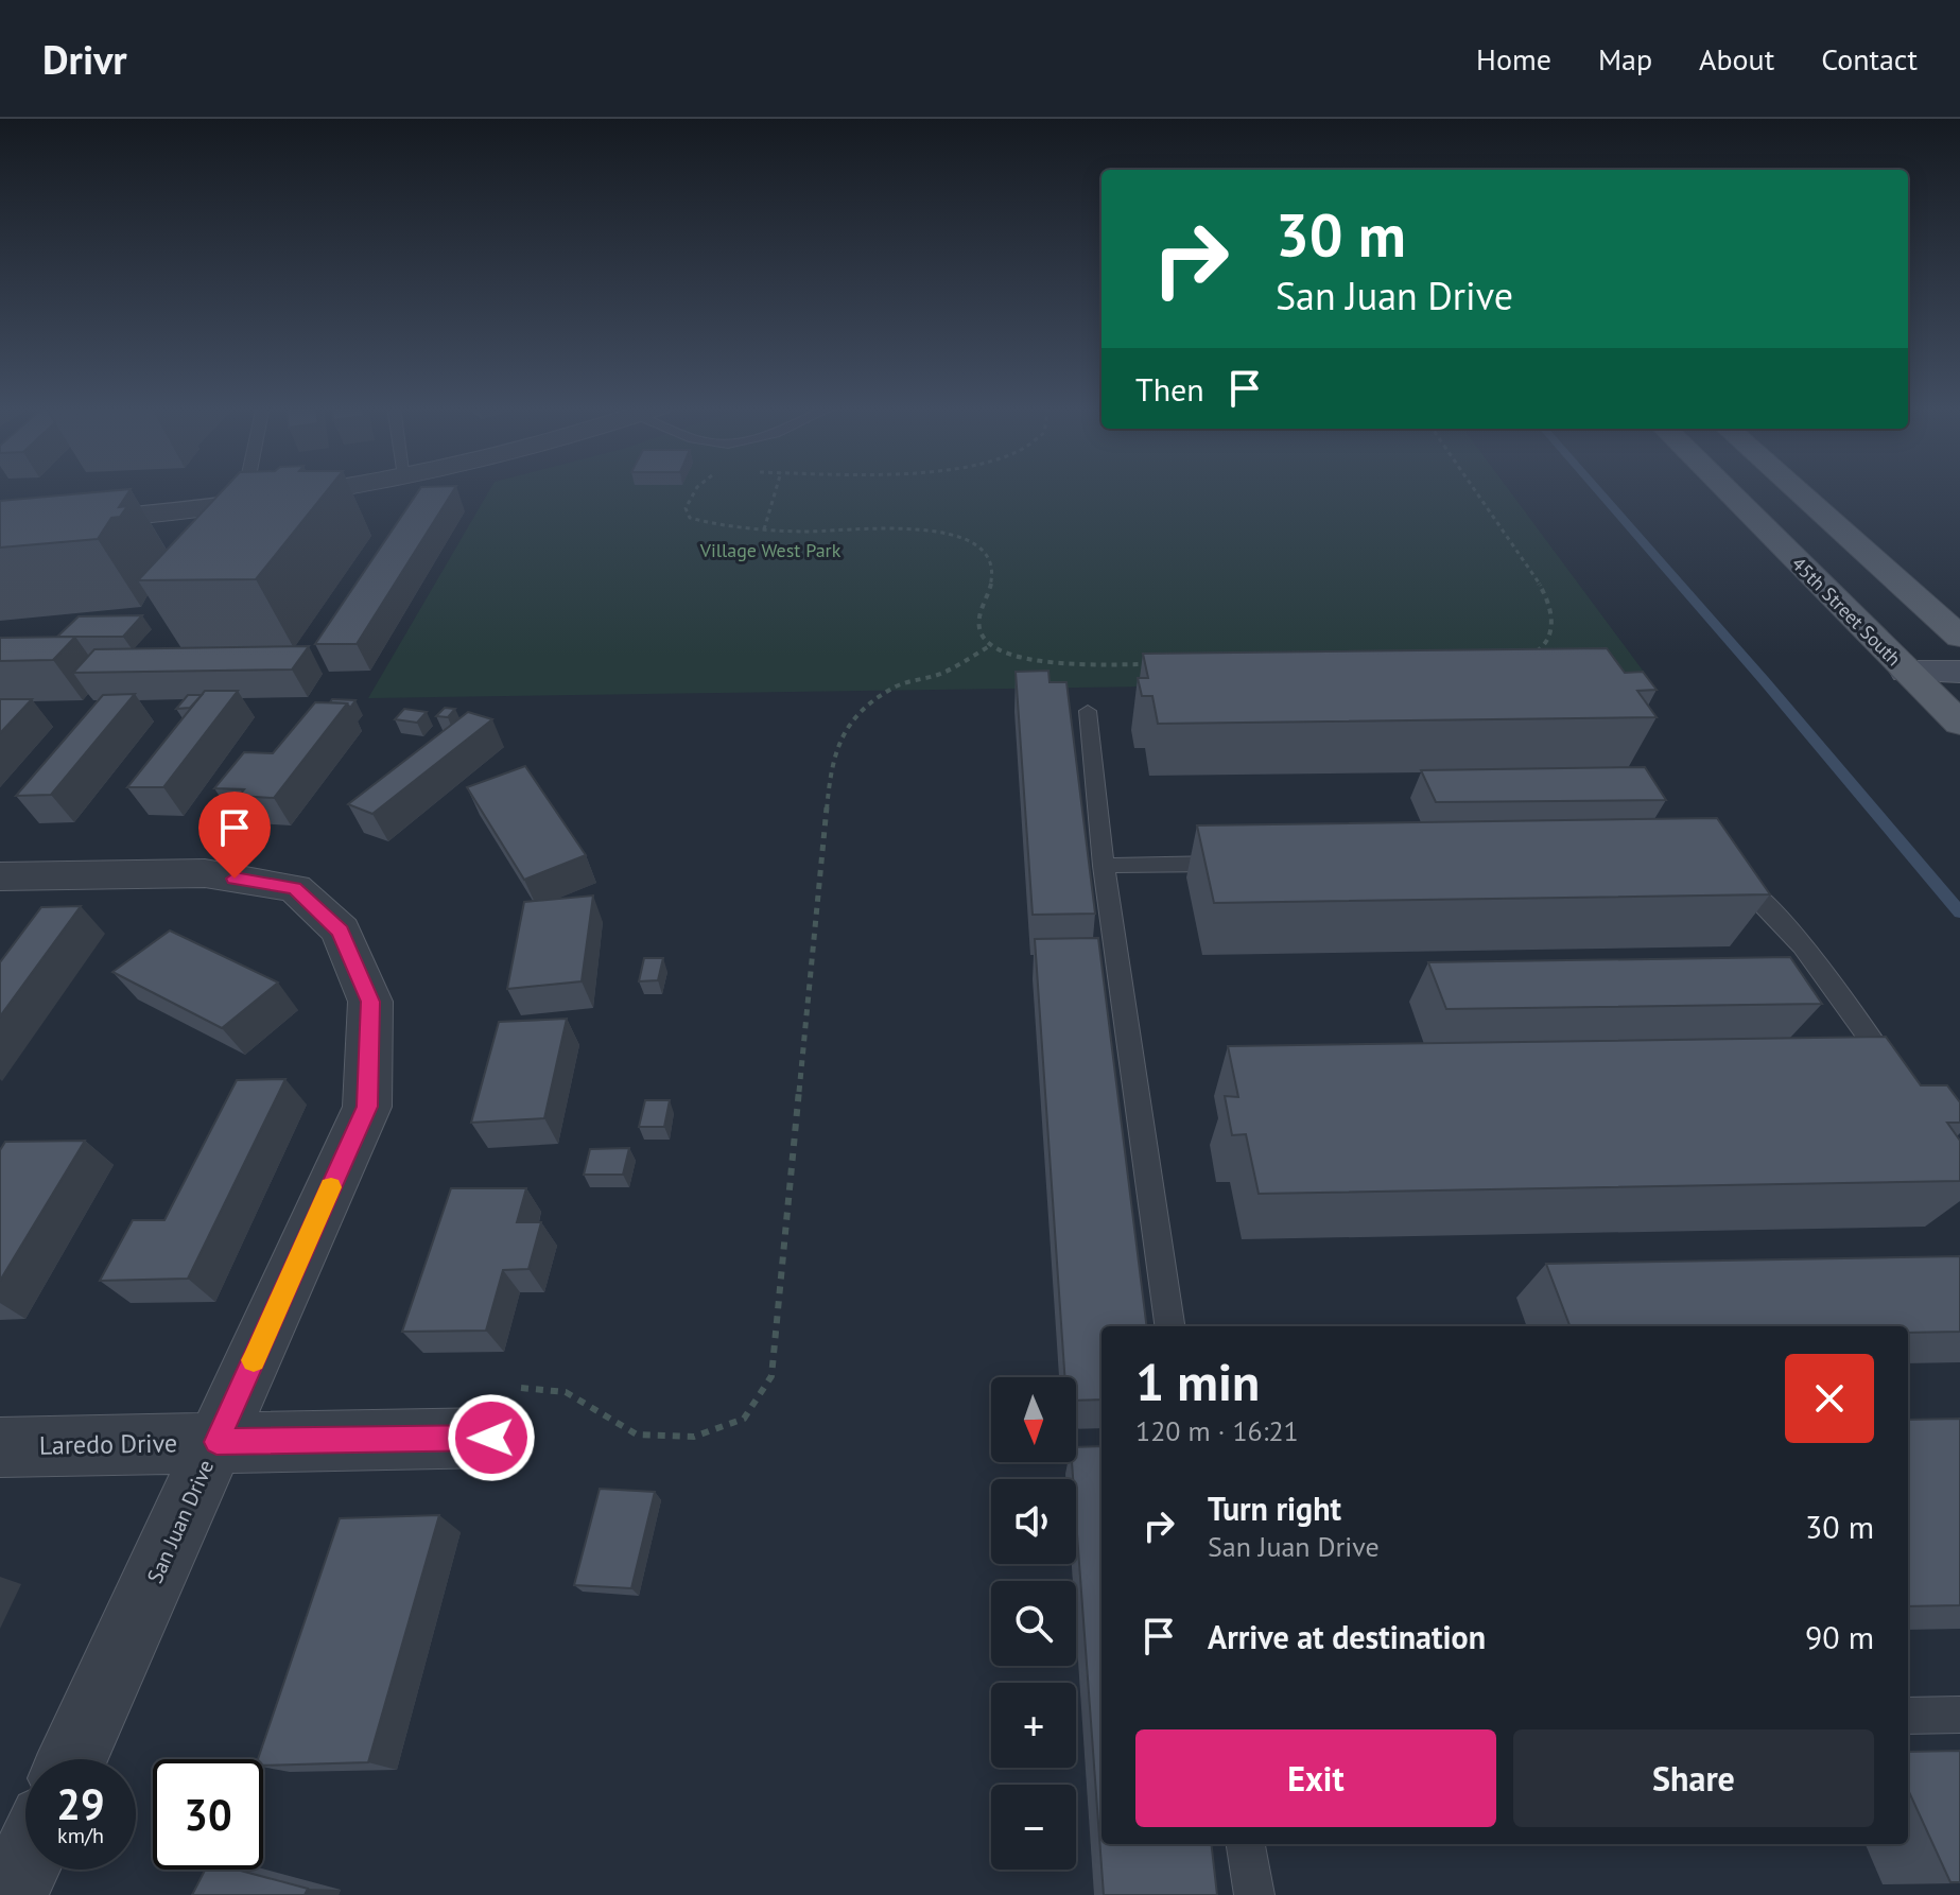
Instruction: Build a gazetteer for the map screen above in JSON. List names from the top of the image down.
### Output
{
  "streets": {
    "main road": ["45th Street South"],
    "street": ["Laredo Drive", "San Juan Drive"]
  },
  "crossings": [
    ["Laredo Drive", "San Juan Drive"]
  ],
  "parks": ["Village West Park"],
  "north": "bottom",
  "page": {
    "header": "Drivr",
    "nav": [
      "Home",
      "Map",
      "About",
      "Contact"
    ],
    "turn": ["30 m", "San Juan Drive"],
    "then": "Then",
    "heading": ["1 min", "120 m · 16:21"],
    "map_buttons": ["+", "−"],
    "list": [
      {
        "name": "Turn right",
        "note": "San Juan Drive",
        "value": "30 m"
      },
      {
        "name": "Arrive at destination",
        "value": "90 m"
      }
    ],
    "buttons": ["Exit", "Share"],
    "speed": "29 km/h",
    "limit": "30"
  }
}
